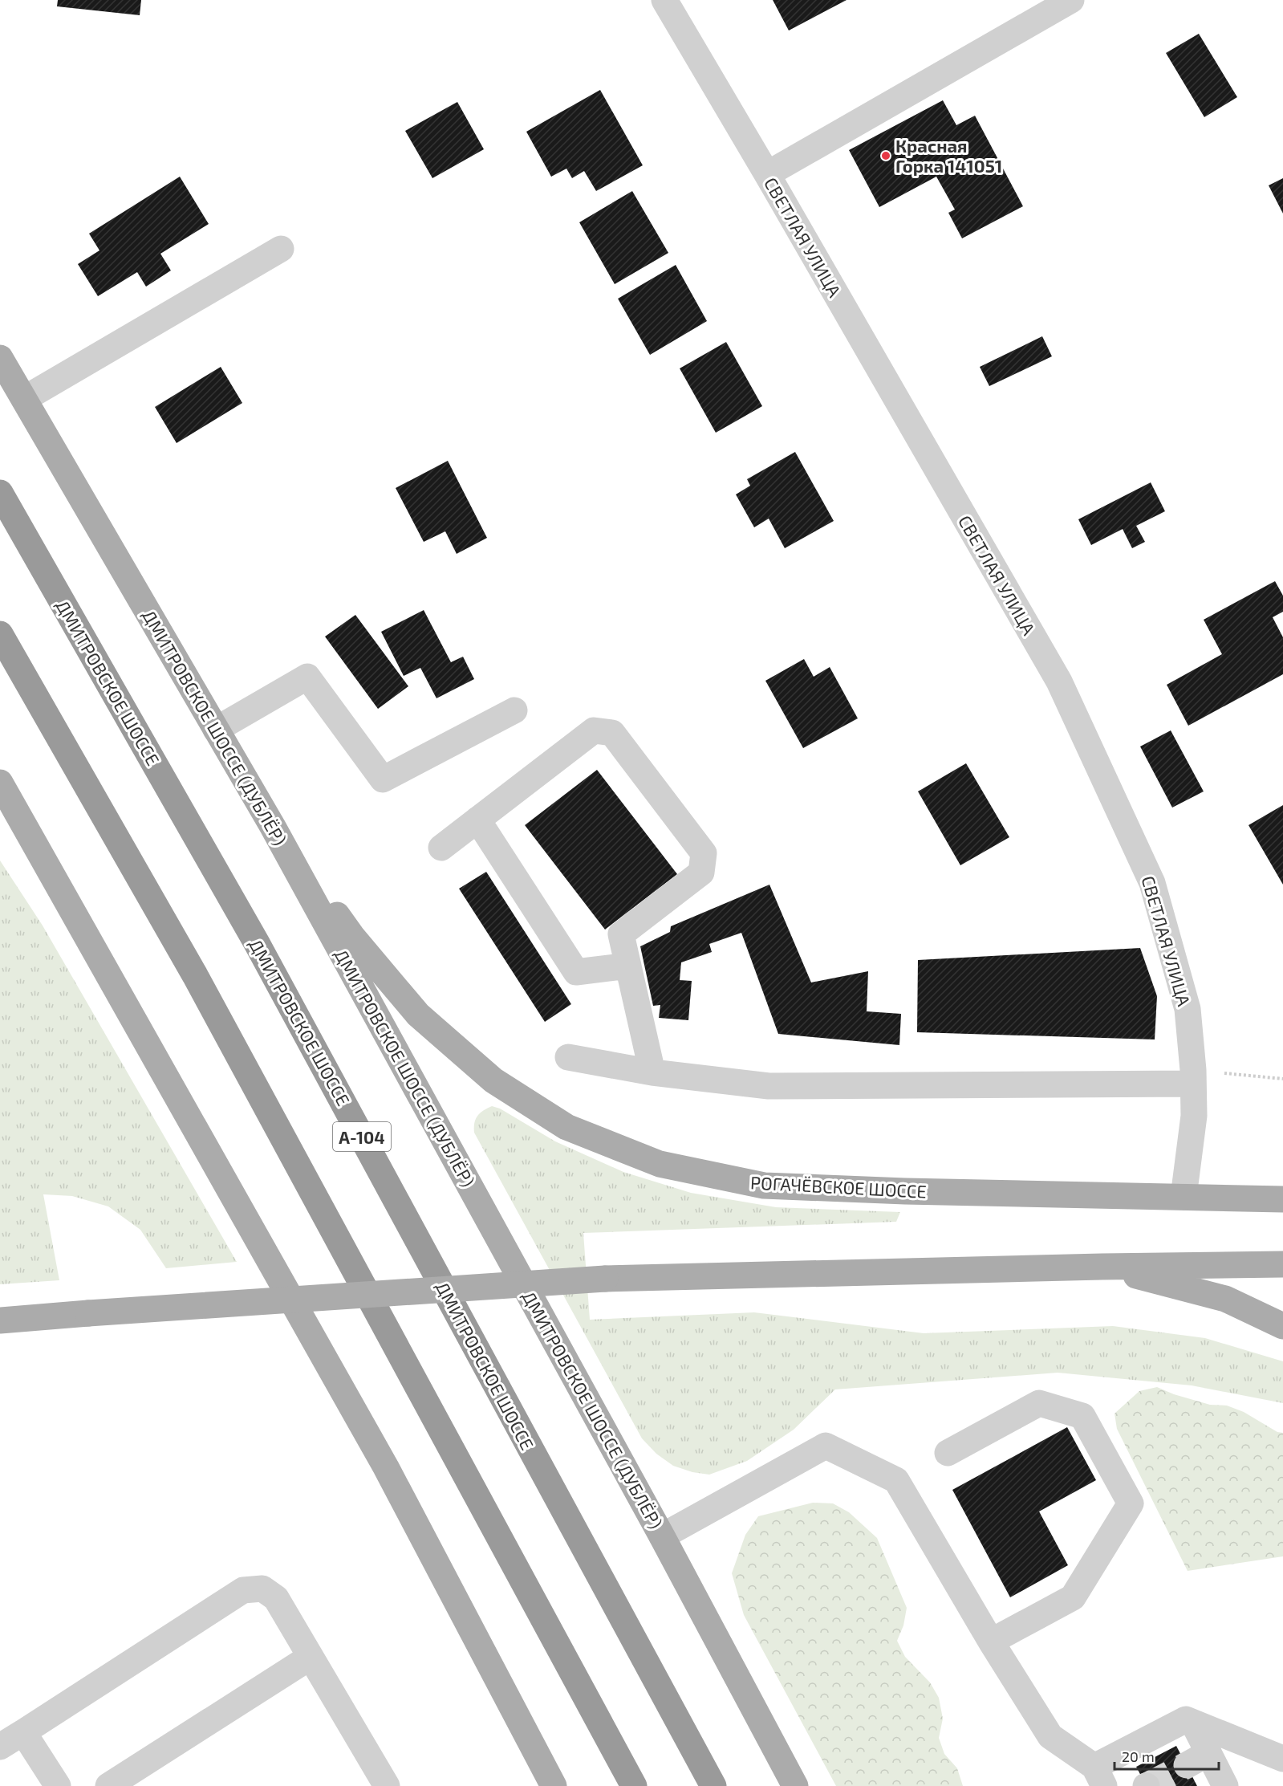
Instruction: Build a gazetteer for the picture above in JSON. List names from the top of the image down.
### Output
{
  "streets": {
    "highway": ["ДМИТРОВСКОЕ ШОССЕ", "А-104"],
    "main road": ["ДМИТРОВСКОЕ ШОССЕ (ДУБЛЁР)", "РОГАЧЁВСКОЕ ШОССЕ"],
    "street": ["СВЕТЛАЯ УЛИЦА"]
  },
  "crossings": [
    ["СВЕТЛАЯ УЛИЦА", "РОГАЧЁВСКОЕ ШОССЕ"],
    ["ДМИТРОВСКОЕ ШОССЕ (ДУБЛЁР)", "РОГАЧЁВСКОЕ ШОССЕ"]
  ],
  "places": ["Красная Горка 141051"],
  "scale_bar": "20 m"
}
